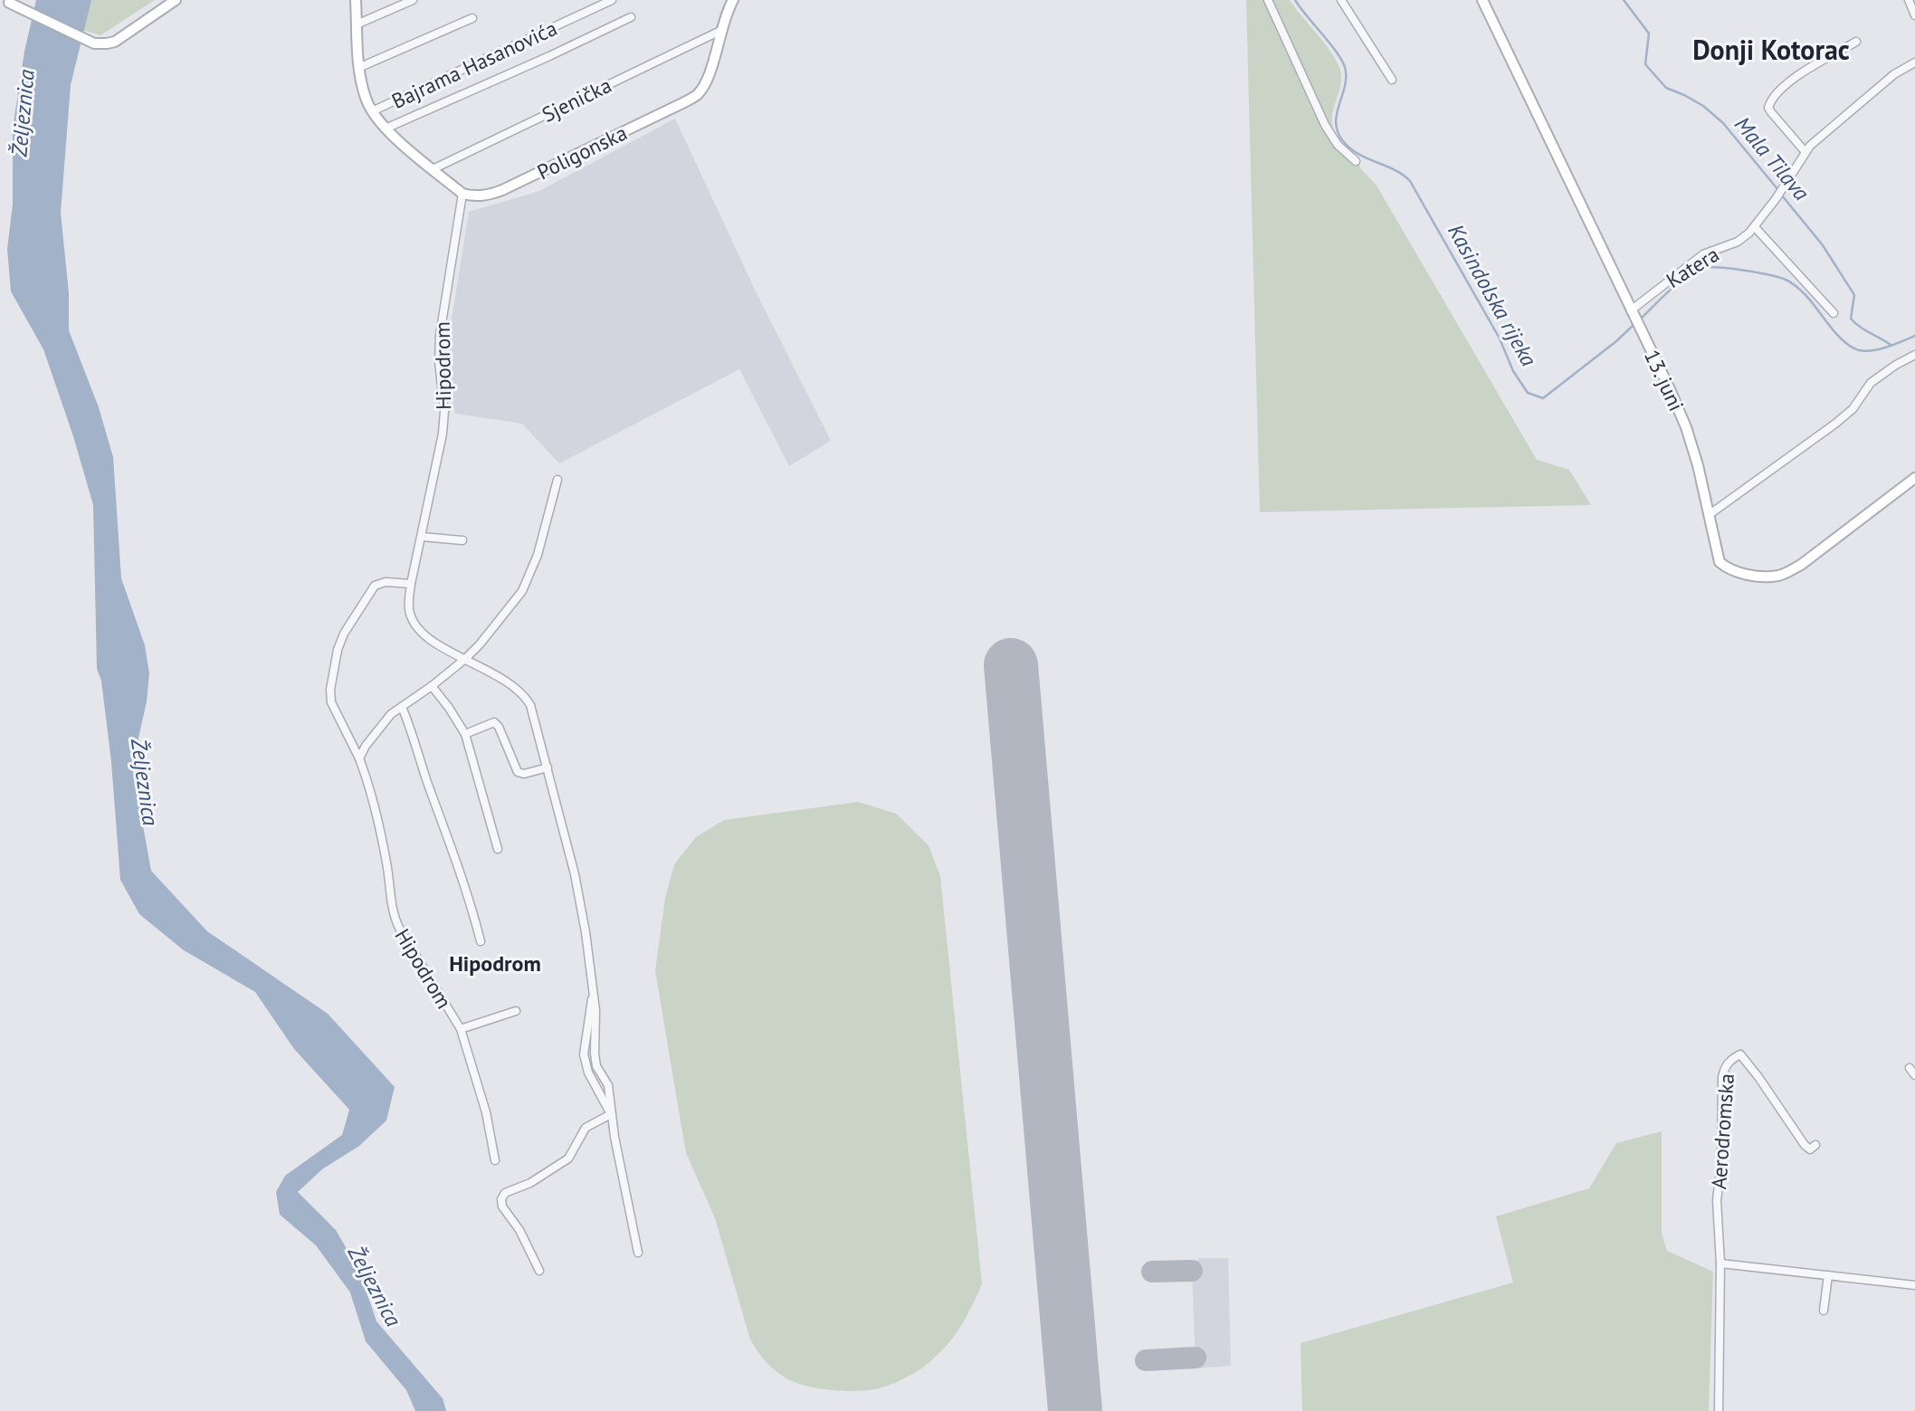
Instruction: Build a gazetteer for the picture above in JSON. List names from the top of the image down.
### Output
{
  "streets": {
    "street": [
      "Bajrama Hasanovića",
      "Sjenička",
      "Poligonska",
      "Katera",
      "Hipodrom",
      "13. juni",
      "Aerodromska"
    ]
  },
  "crossings": [
    ["Sjenička", "Poligonska"],
    ["Poligonska", "Hipodrom"],
    ["Katera", "13. juni"]
  ],
  "districts": ["Donji Kotorac", "Hipodrom"],
  "water": ["Željeznica", "Mala Tilava", "Kasindolska rijeka"]
}
